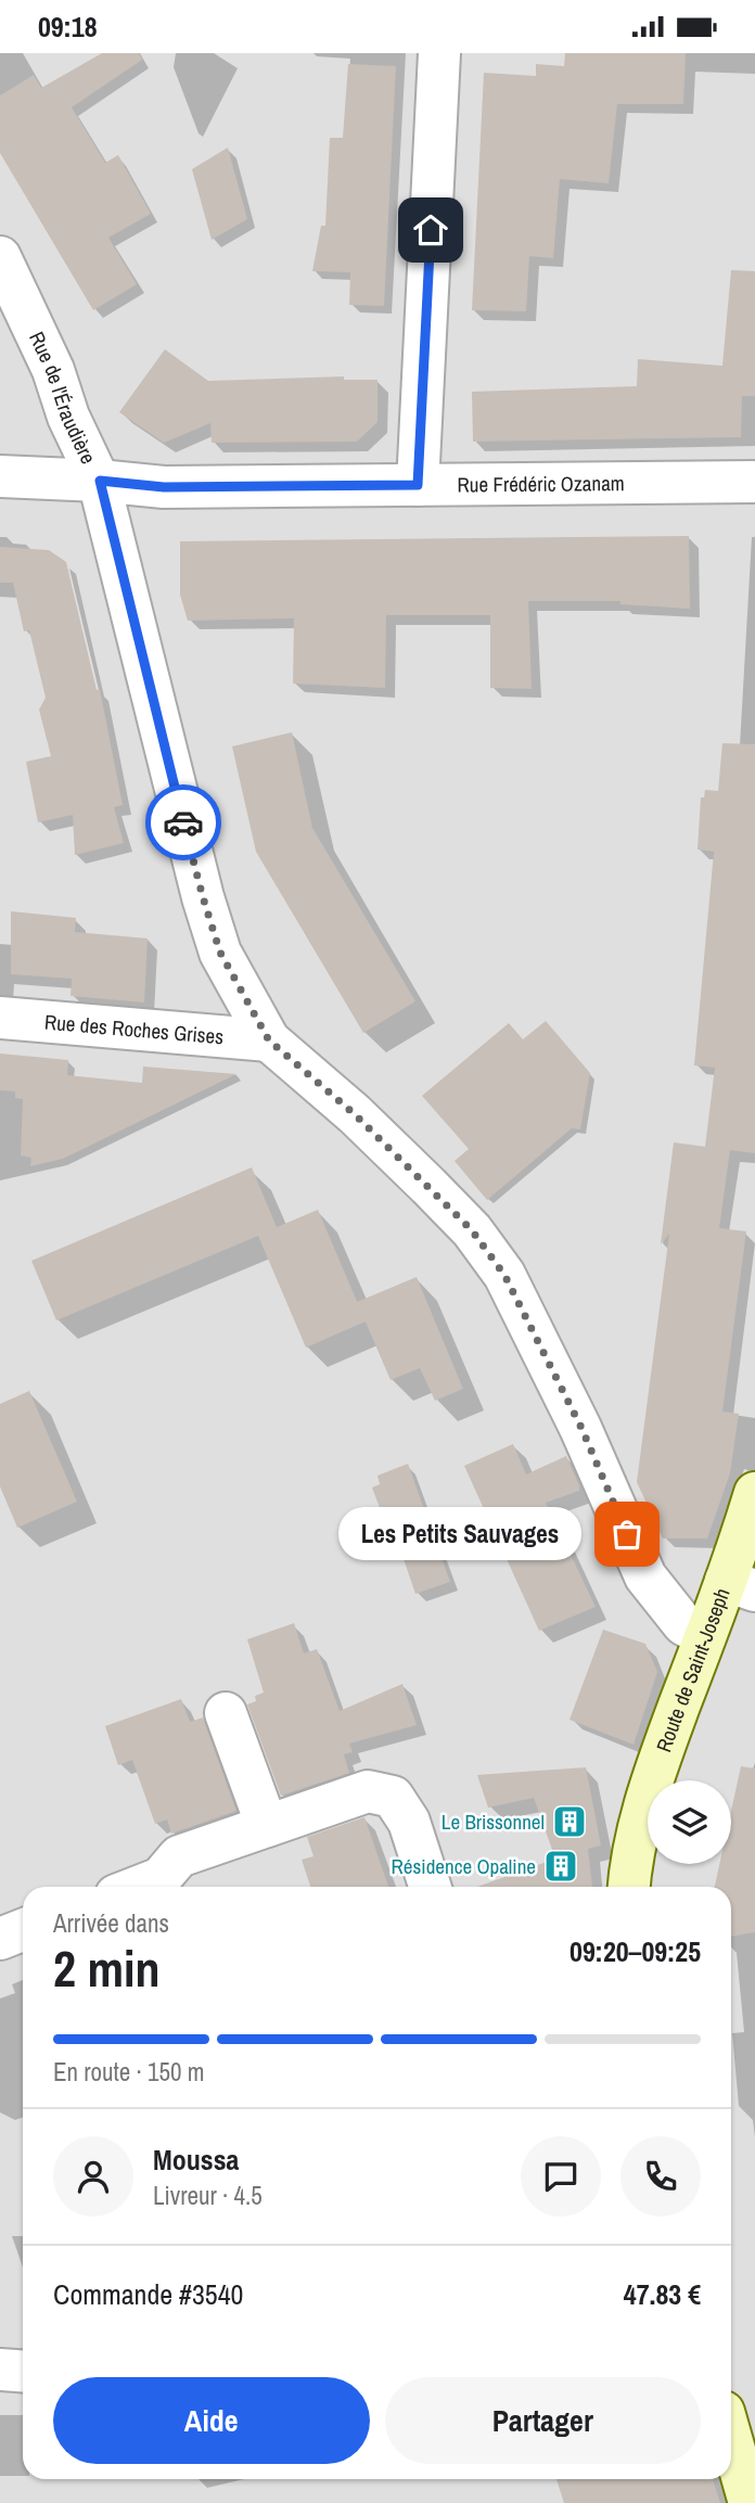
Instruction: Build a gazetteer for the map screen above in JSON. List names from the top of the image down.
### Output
{
  "streets": {
    "street": [
      "Rue de l'Éraudière",
      "Rue Frédéric Ozanam",
      "Rue des Roches Grises",
      "Route de Saint-Joseph"
    ]
  },
  "crossings": [
    ["Rue de l'Éraudière", "Rue Frédéric Ozanam"],
    ["Rue de l'Éraudière", "Rue des Roches Grises"],
    ["Rue de l'Éraudière", "Route de Saint-Joseph"]
  ],
  "places": {
    "other": ["Les Petits Sauvages"],
    "building": ["Le Brissonnel", "Résidence Opaline"]
  },
  "page": {
    "status": "09:18",
    "bubble": "Les Petits Sauvages",
    "heading": ["2 min", "Arrivée dans", "09:20–09:25"],
    "panel": [
      "Moussa",
      "Livreur · 4.5",
      "Commande #3540",
      "47.83 €"
    ],
    "bar": "En route · 150 m",
    "buttons": ["Aide", "Partager"]
  }
}
